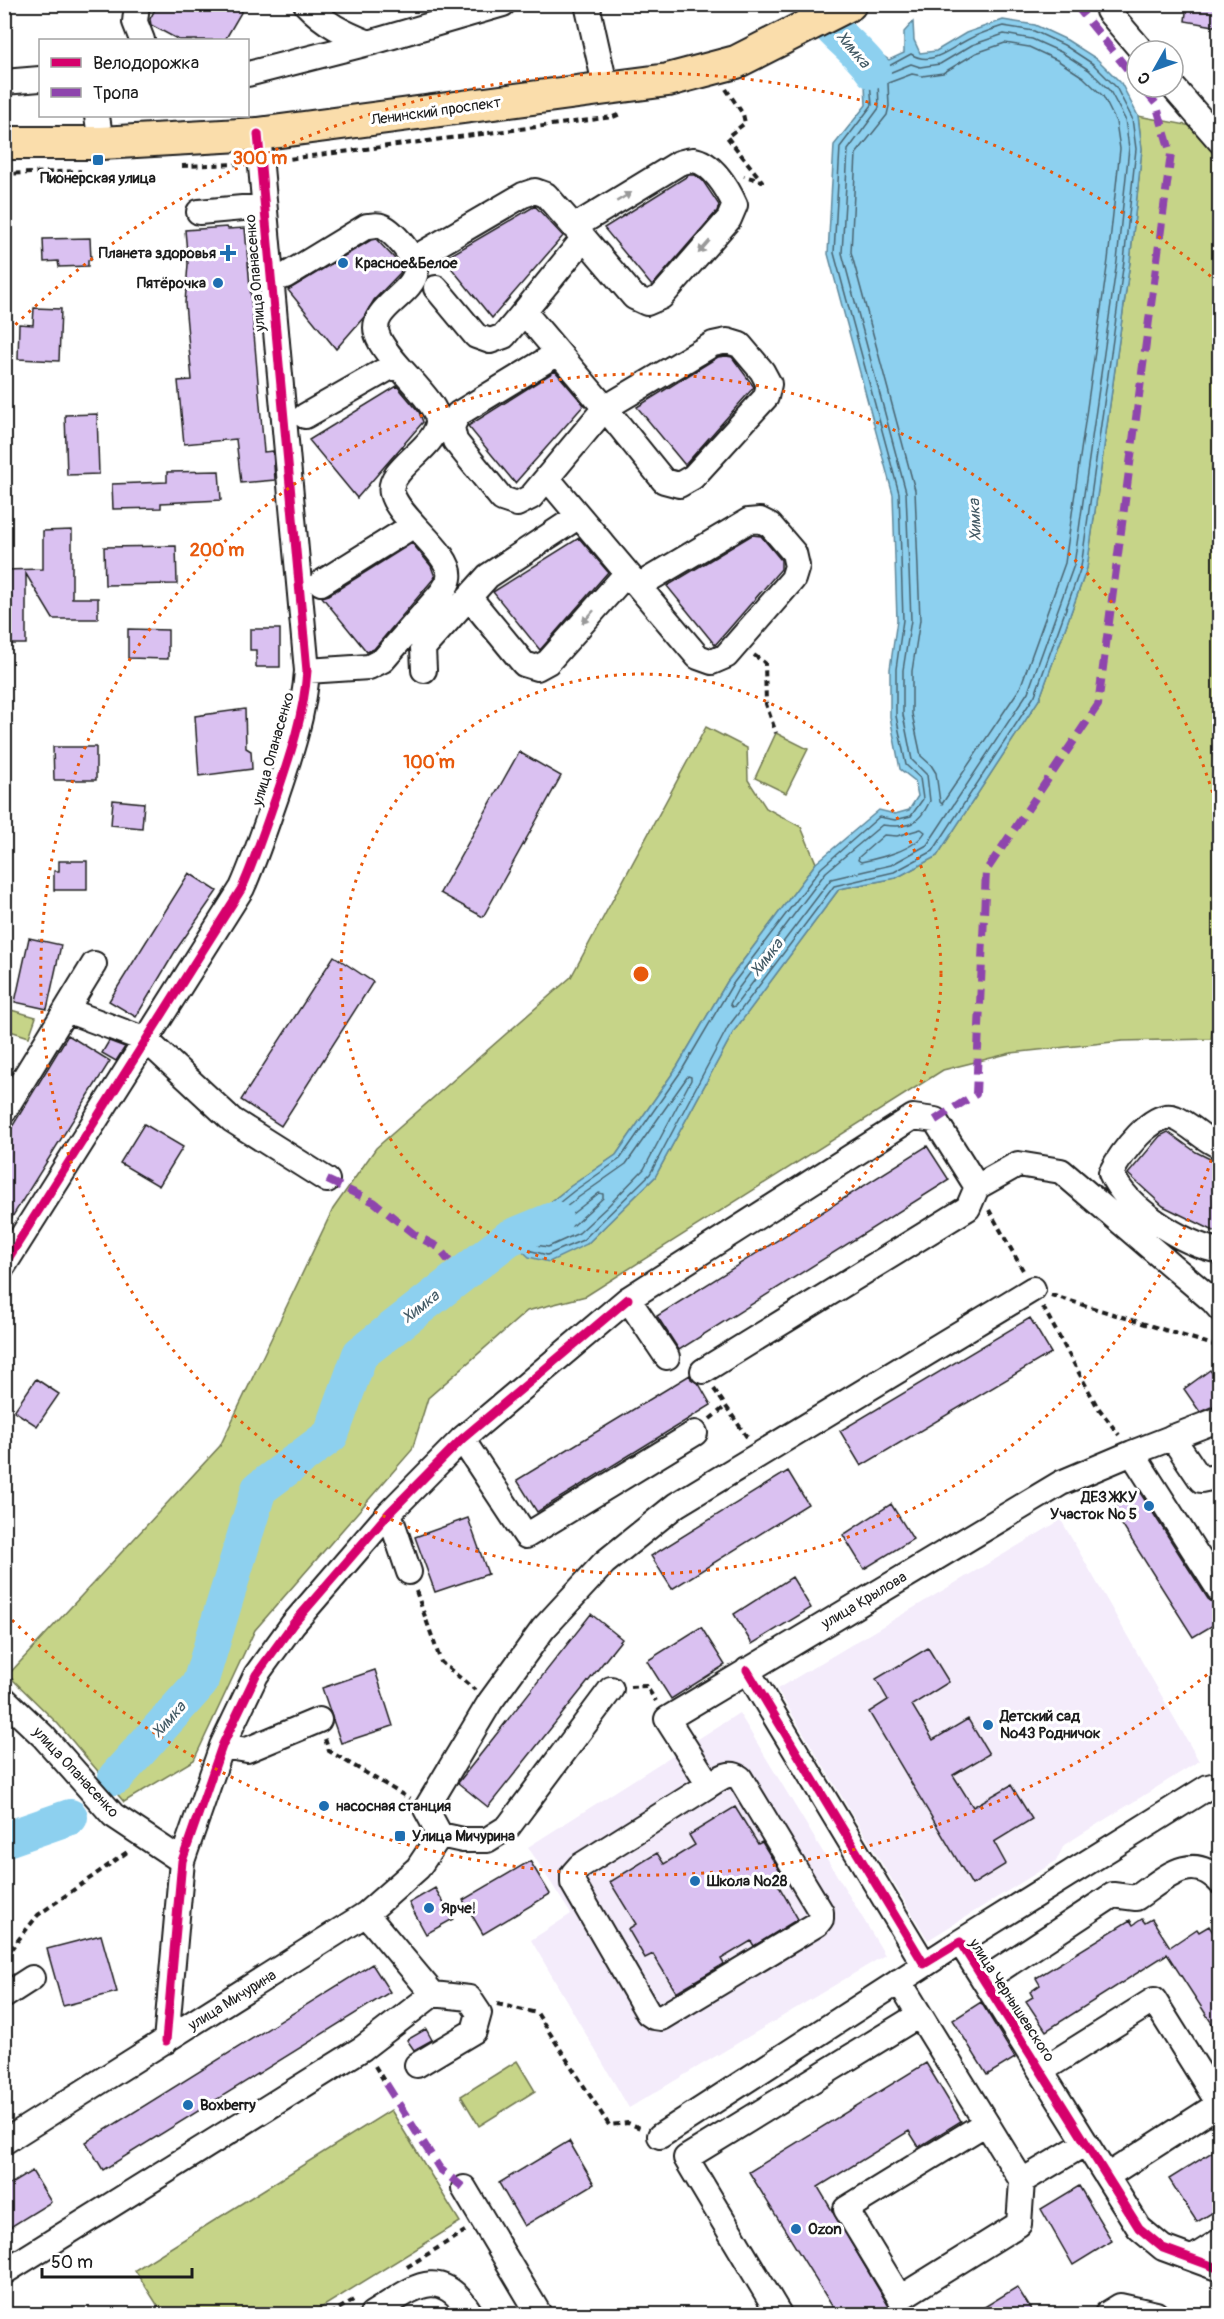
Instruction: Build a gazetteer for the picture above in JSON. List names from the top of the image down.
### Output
{
  "streets": {
    "main road": ["Ленинский проспект"],
    "street": [
      "улица Опанасенко",
      "улица Крылова",
      "улица Мичурина",
      "улица Чернышевского"
    ]
  },
  "crossings": [
    ["Ленинский проспект", "улица Опанасенко"]
  ],
  "water": ["Химка"],
  "places": {
    "transit": ["Пионерская улица", "Улица Мичурина"],
    "health": ["Планета здоровья"],
    "other": [
      "Красное&Белое",
      "Пятёрочка",
      "ДЕЗ ЖКУ Участок № 5",
      "Детский сад №43 Родничок",
      "насосная станция",
      "Школа №28",
      "Ярче!",
      "Boxberry",
      "Ozon"
    ]
  },
  "legend": ["Велодорожка", "Тропа"],
  "scale_bar": "50 m",
  "north": "bottom left",
  "rings": ["300 m", "200 m", "100 m"]
}
